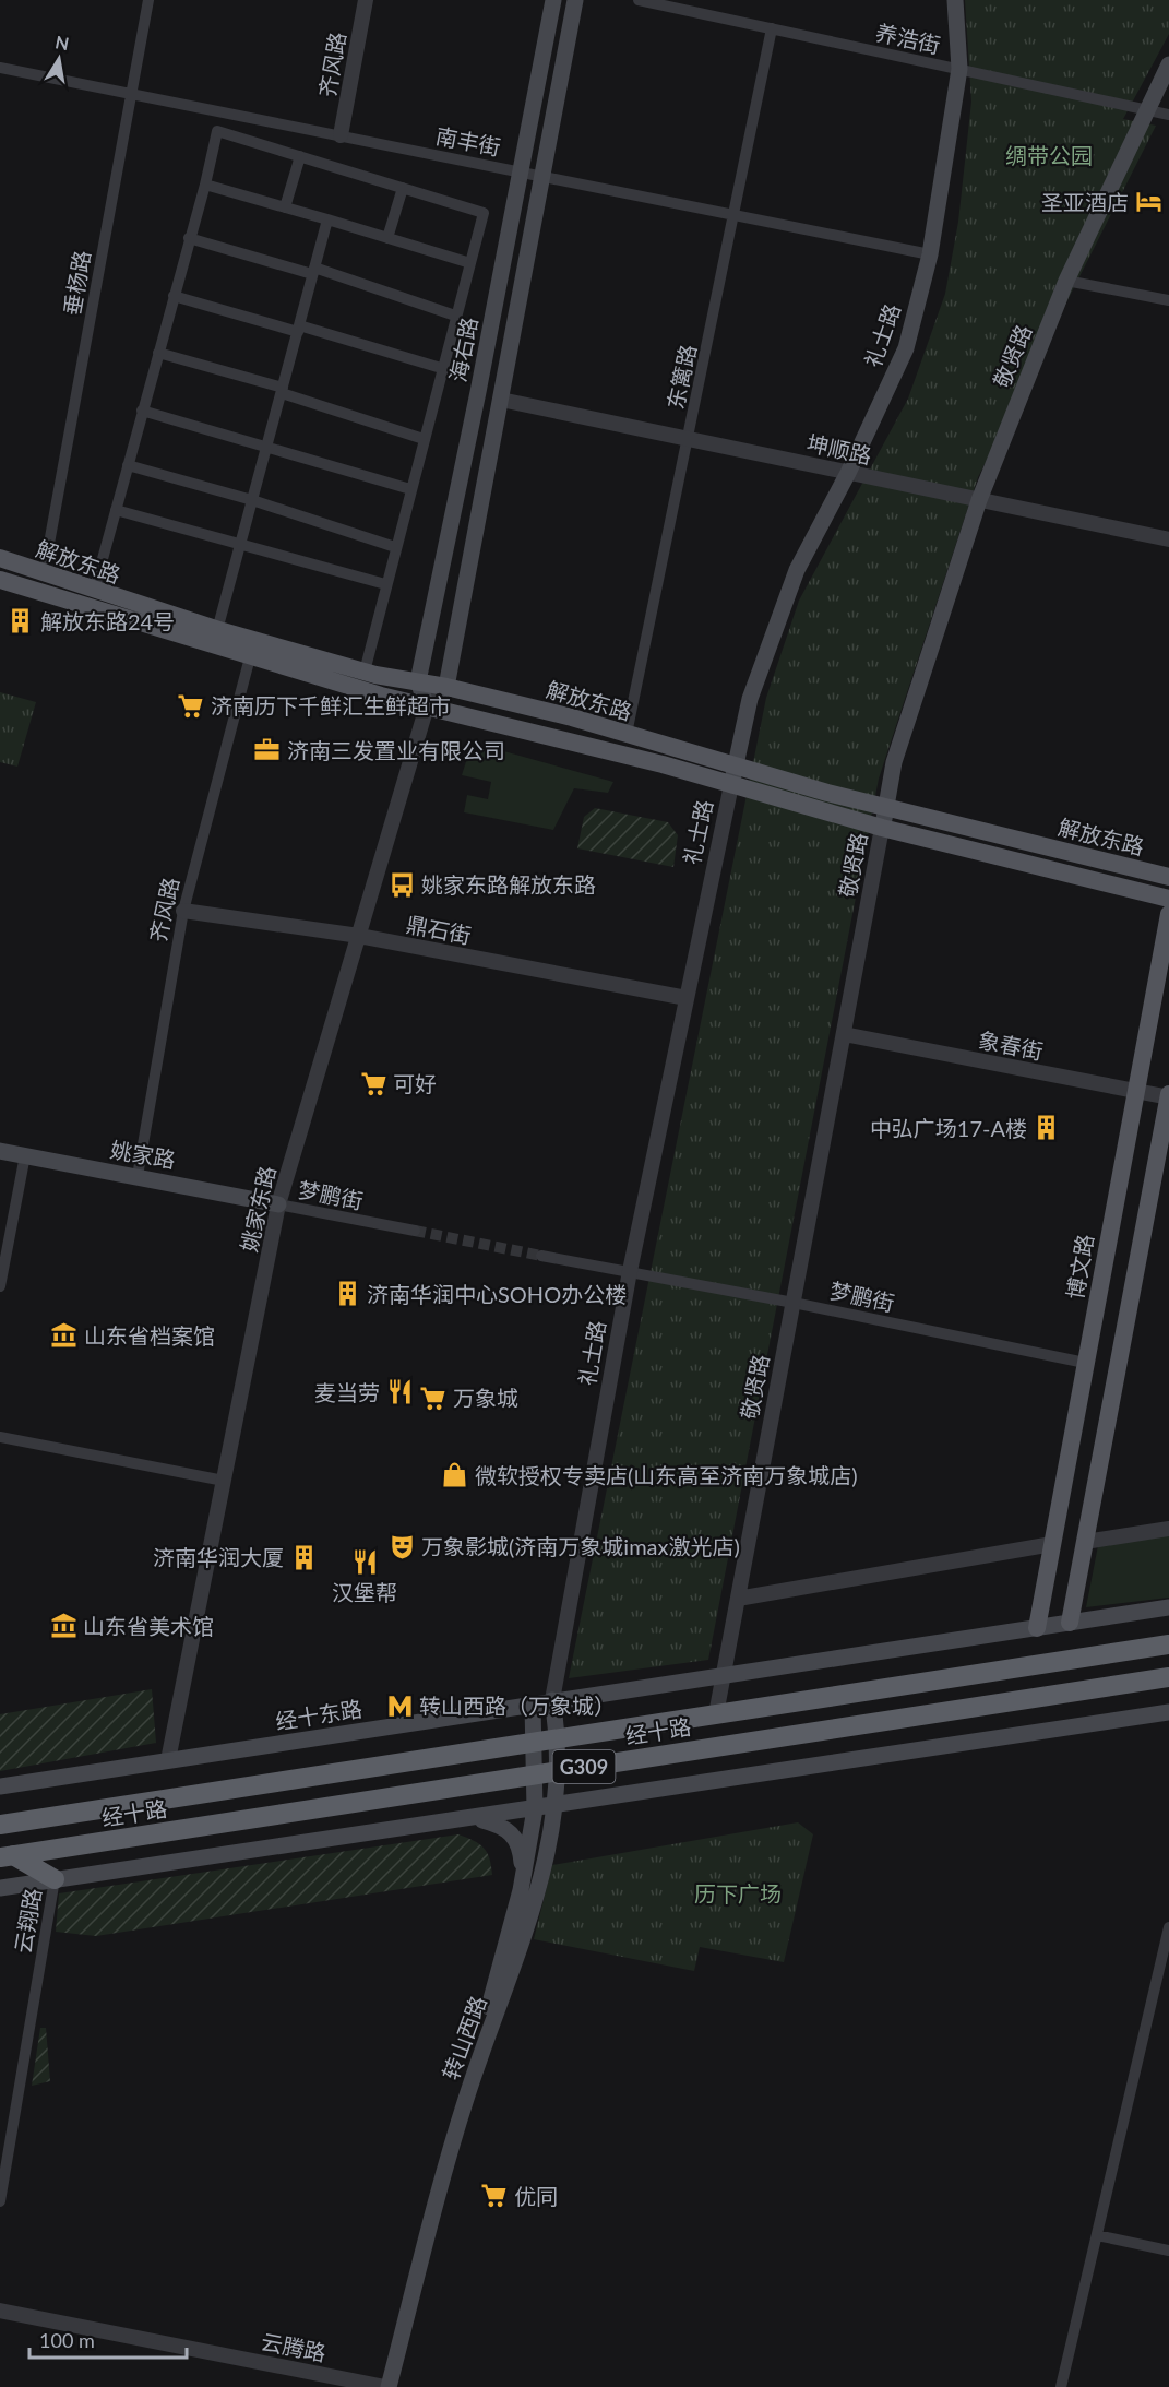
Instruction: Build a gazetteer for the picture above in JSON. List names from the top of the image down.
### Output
{
  "streets": {
    "highway": ["经十路", "G309"],
    "main road": [
      "礼士路",
      "海右路",
      "敬贤路",
      "解放东路",
      "姚家路",
      "博文路",
      "经十东路",
      "转山西路"
    ],
    "street": [
      "养浩街",
      "齐风路",
      "南丰街",
      "垂杨路",
      "东篱路",
      "坤顺路",
      "鼎石街",
      "象春街",
      "梦鹏街",
      "姚家东路",
      "云翔路",
      "云腾路"
    ]
  },
  "crossings": [
    ["养浩街", "礼士路"],
    ["养浩街", "敬贤路"],
    ["养浩街", "东篱路"],
    ["齐风路", "南丰街"],
    ["齐风路", "解放东路"],
    ["齐风路", "鼎石街"],
    ["齐风路", "姚家路"],
    ["南丰街", "垂杨路"],
    ["南丰街", "礼士路"],
    ["南丰街", "海右路"],
    ["南丰街", "东篱路"],
    ["垂杨路", "解放东路"],
    ["礼士路", "坤顺路"],
    ["礼士路", "解放东路"],
    ["礼士路", "鼎石街"],
    ["礼士路", "梦鹏街"],
    ["礼士路", "经十东路"],
    ["礼士路", "经十路"],
    ["礼士路", "转山西路"],
    ["海右路", "解放东路"],
    ["敬贤路", "坤顺路"],
    ["敬贤路", "解放东路"],
    ["敬贤路", "象春街"],
    ["敬贤路", "梦鹏街"],
    ["敬贤路", "经十路"],
    ["东篱路", "坤顺路"],
    ["东篱路", "解放东路"],
    ["解放东路", "姚家东路"],
    ["鼎石街", "姚家东路"],
    ["象春街", "博文路"],
    ["姚家路", "梦鹏街"],
    ["姚家路", "姚家东路"],
    ["梦鹏街", "姚家东路"],
    ["梦鹏街", "博文路"],
    ["姚家东路", "经十东路"],
    ["博文路", "经十路"],
    ["经十东路", "经十路"],
    ["经十东路", "转山西路"],
    ["经十路", "转山西路"],
    ["转山西路", "云腾路"]
  ],
  "parks": ["绸带公园", "历下广场"],
  "places": {
    "hotel": ["圣亚酒店"],
    "building": [
      "解放东路24号",
      "中弘广场17-A楼",
      "济南华润中心SOHO办公楼",
      "济南华润大厦"
    ],
    "supermarket": [
      "济南历下千鲜汇生鲜超市",
      "可好",
      "万象城",
      "优同"
    ],
    "office": ["济南三发置业有限公司"],
    "bus stop": ["姚家东路解放东路"],
    "museum": ["山东省档案馆", "山东省美术馆"],
    "restaurant": ["麦当劳", "汉堡帮"],
    "shop": ["微软授权专卖店(山东高至济南万象城店)"],
    "theatre": ["万象影城(济南万象城imax激光店)"],
    "metro station": ["转山西路（万象城）"]
  },
  "scale_bar": "100 m",
  "north": "top"
}
